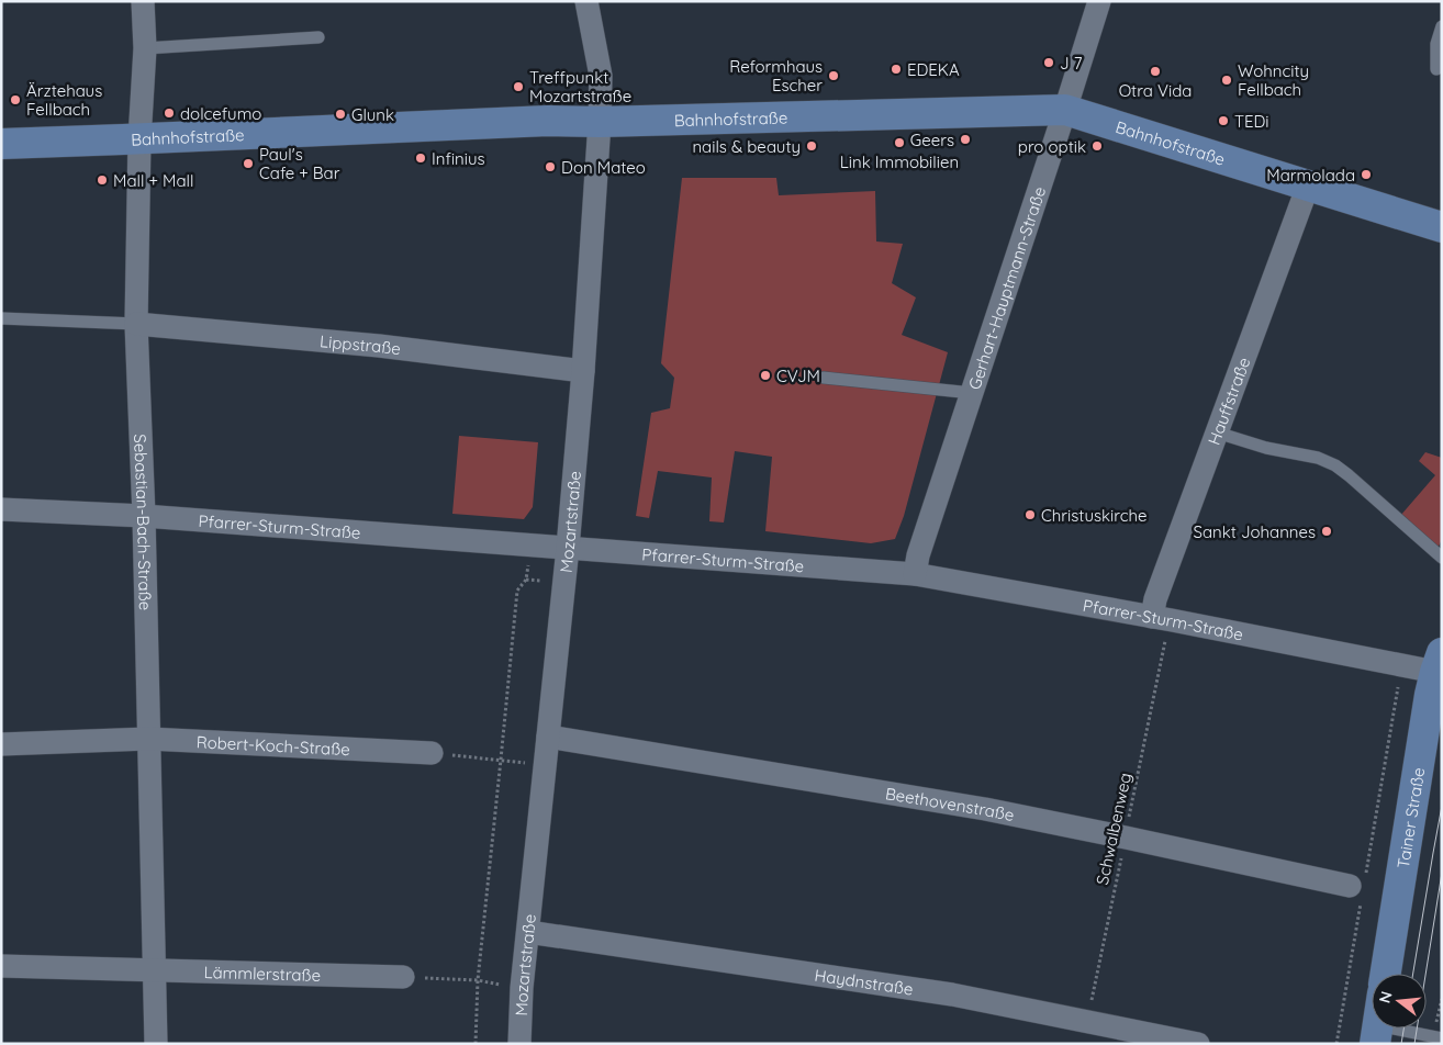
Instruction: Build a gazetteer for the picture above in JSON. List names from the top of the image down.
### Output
{
  "streets": {
    "street": [
      "Bahnhofstraße",
      "Gerhart-Hauptmann-Straße",
      "Lippstraße",
      "Hauffstraße",
      "Sebastian-Bach-Straße",
      "Mozartstraße",
      "Pfarrer-Sturm-Straße",
      "Robert-Koch-Straße",
      "Beethovenstraße",
      "Tainer Straße",
      "Lämmlerstraße",
      "Haydnstraße"
    ],
    "path": ["Schwalbenweg"]
  },
  "crossings": [
    ["Bahnhofstraße", "Gerhart-Hauptmann-Straße"],
    ["Bahnhofstraße", "Hauffstraße"],
    ["Bahnhofstraße", "Sebastian-Bach-Straße"],
    ["Bahnhofstraße", "Mozartstraße"],
    ["Gerhart-Hauptmann-Straße", "Pfarrer-Sturm-Straße"],
    ["Lippstraße", "Sebastian-Bach-Straße"],
    ["Lippstraße", "Mozartstraße"],
    ["Hauffstraße", "Pfarrer-Sturm-Straße"],
    ["Hauffstraße", "Schwalbenweg"],
    ["Sebastian-Bach-Straße", "Pfarrer-Sturm-Straße"],
    ["Sebastian-Bach-Straße", "Robert-Koch-Straße"],
    ["Sebastian-Bach-Straße", "Lämmlerstraße"],
    ["Mozartstraße", "Pfarrer-Sturm-Straße"],
    ["Mozartstraße", "Beethovenstraße"],
    ["Mozartstraße", "Haydnstraße"],
    ["Pfarrer-Sturm-Straße", "Tainer Straße"],
    ["Pfarrer-Sturm-Straße", "Schwalbenweg"],
    ["Beethovenstraße", "Schwalbenweg"],
    ["Schwalbenweg", "Haydnstraße"]
  ],
  "places": [
    "J 7",
    "EDEKA",
    "Otra Vida",
    "Reformhaus Escher",
    "Wohncity Fellbach",
    "Treffpunkt Mozartstraße",
    "Ärztehaus Fellbach",
    "dolcefumo",
    "Glunk",
    "TEDi",
    "Geers",
    "Link Immobilien",
    "nails & beauty",
    "pro optik",
    "Infinius",
    "Paul's Cafe + Bar",
    "Don Mateo",
    "Marmolada",
    "Mall + Mall",
    "CVJM",
    "Christuskirche",
    "Sankt Johannes"
  ],
  "north": "left"
}
